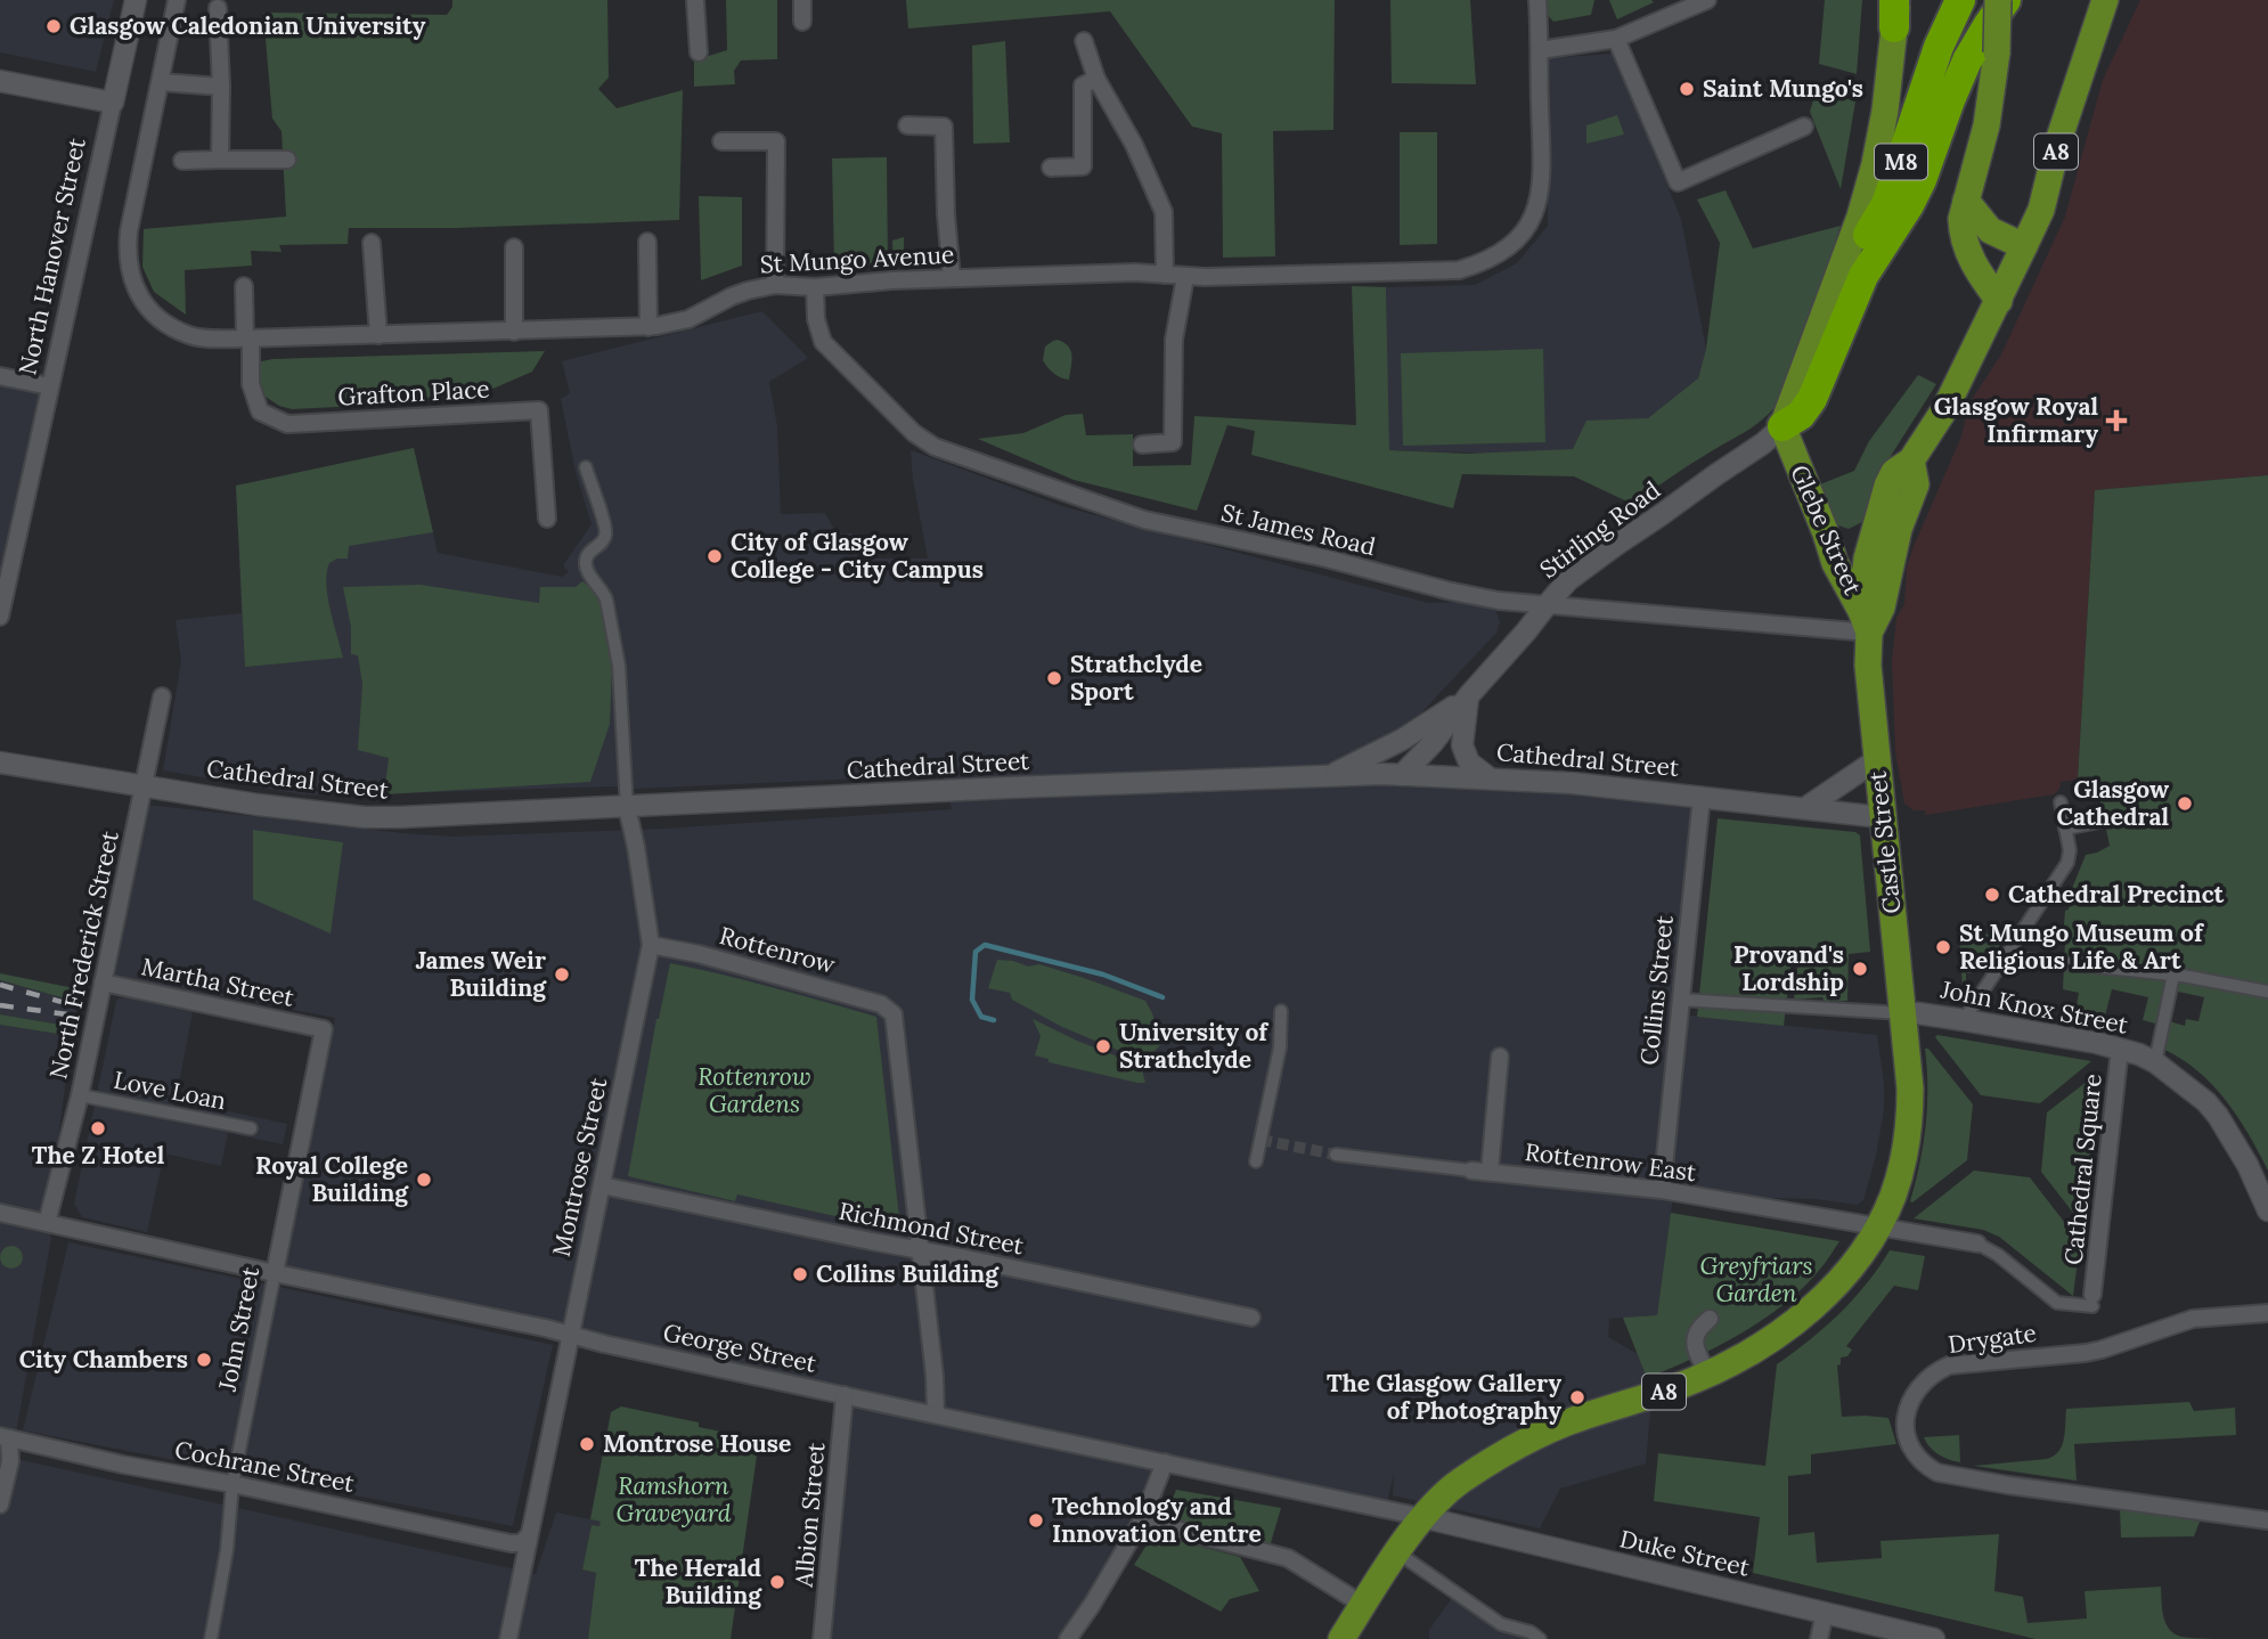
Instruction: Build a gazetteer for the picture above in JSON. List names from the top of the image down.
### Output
{
  "streets": {
    "highway": ["M8"],
    "main road": ["A8", "Glebe Street", "Castle Street"],
    "street": [
      "North Hanover Street",
      "St Mungo Avenue",
      "Grafton Place",
      "St James Road",
      "Stirling Road",
      "Cathedral Street",
      "Rottenrow",
      "North Frederick Street",
      "Martha Street",
      "Collins Street",
      "John Knox Street",
      "Love Loan",
      "Rottenrow East",
      "Montrose Street",
      "Cathedral Square",
      "Richmond Street",
      "John Street",
      "Drygate",
      "George Street",
      "Cochrane Street",
      "Albion Street",
      "Duke Street"
    ]
  },
  "crossings": [
    ["A8", "Castle Street"],
    ["A8", "Rottenrow East"],
    ["A8", "Cathedral Square"],
    ["A8", "George Street"],
    ["A8", "Duke Street"],
    ["M8", "Stirling Road"],
    ["M8", "Glebe Street"],
    ["St Mungo Avenue", "Grafton Place"],
    ["St Mungo Avenue", "St James Road"],
    ["St James Road", "Stirling Road"],
    ["St James Road", "Glebe Street"],
    ["St James Road", "Castle Street"],
    ["Stirling Road", "Glebe Street"],
    ["Stirling Road", "Cathedral Street"],
    ["Glebe Street", "Castle Street"],
    ["Cathedral Street", "Castle Street"],
    ["Cathedral Street", "North Frederick Street"],
    ["Cathedral Street", "Collins Street"],
    ["Cathedral Street", "Montrose Street"],
    ["Castle Street", "John Knox Street"],
    ["Castle Street", "Rottenrow East"],
    ["Castle Street", "Cathedral Square"],
    ["Rottenrow", "Montrose Street"],
    ["Rottenrow", "Richmond Street"],
    ["North Frederick Street", "Martha Street"],
    ["North Frederick Street", "Love Loan"],
    ["North Frederick Street", "George Street"],
    ["Martha Street", "John Street"],
    ["Collins Street", "Rottenrow East"],
    ["John Knox Street", "Cathedral Square"],
    ["Rottenrow East", "Cathedral Square"],
    ["Montrose Street", "Richmond Street"],
    ["Montrose Street", "George Street"],
    ["Montrose Street", "Cochrane Street"],
    ["John Street", "George Street"],
    ["John Street", "Cochrane Street"],
    ["George Street", "Albion Street"],
    ["George Street", "Duke Street"]
  ],
  "parks": ["Rottenrow Gardens", "Greyfriars Garden", "Ramshorn Graveyard"],
  "places": {
    "other": [
      "Glasgow Caledonian University",
      "Saint Mungo's",
      "City of Glasgow College - City Campus",
      "Strathclyde Sport",
      "Glasgow Cathedral",
      "Cathedral Precinct",
      "St Mungo Museum of Religious Life & Art",
      "Provand's Lordship",
      "James Weir Building",
      "University of Strathclyde",
      "The Z Hotel",
      "Royal College Building",
      "Collins Building",
      "City Chambers",
      "The Glasgow Gallery of Photography",
      "Montrose House",
      "Technology and Innovation Centre",
      "The Herald Building"
    ],
    "health": ["Glasgow Royal Infirmary"]
  }
}
